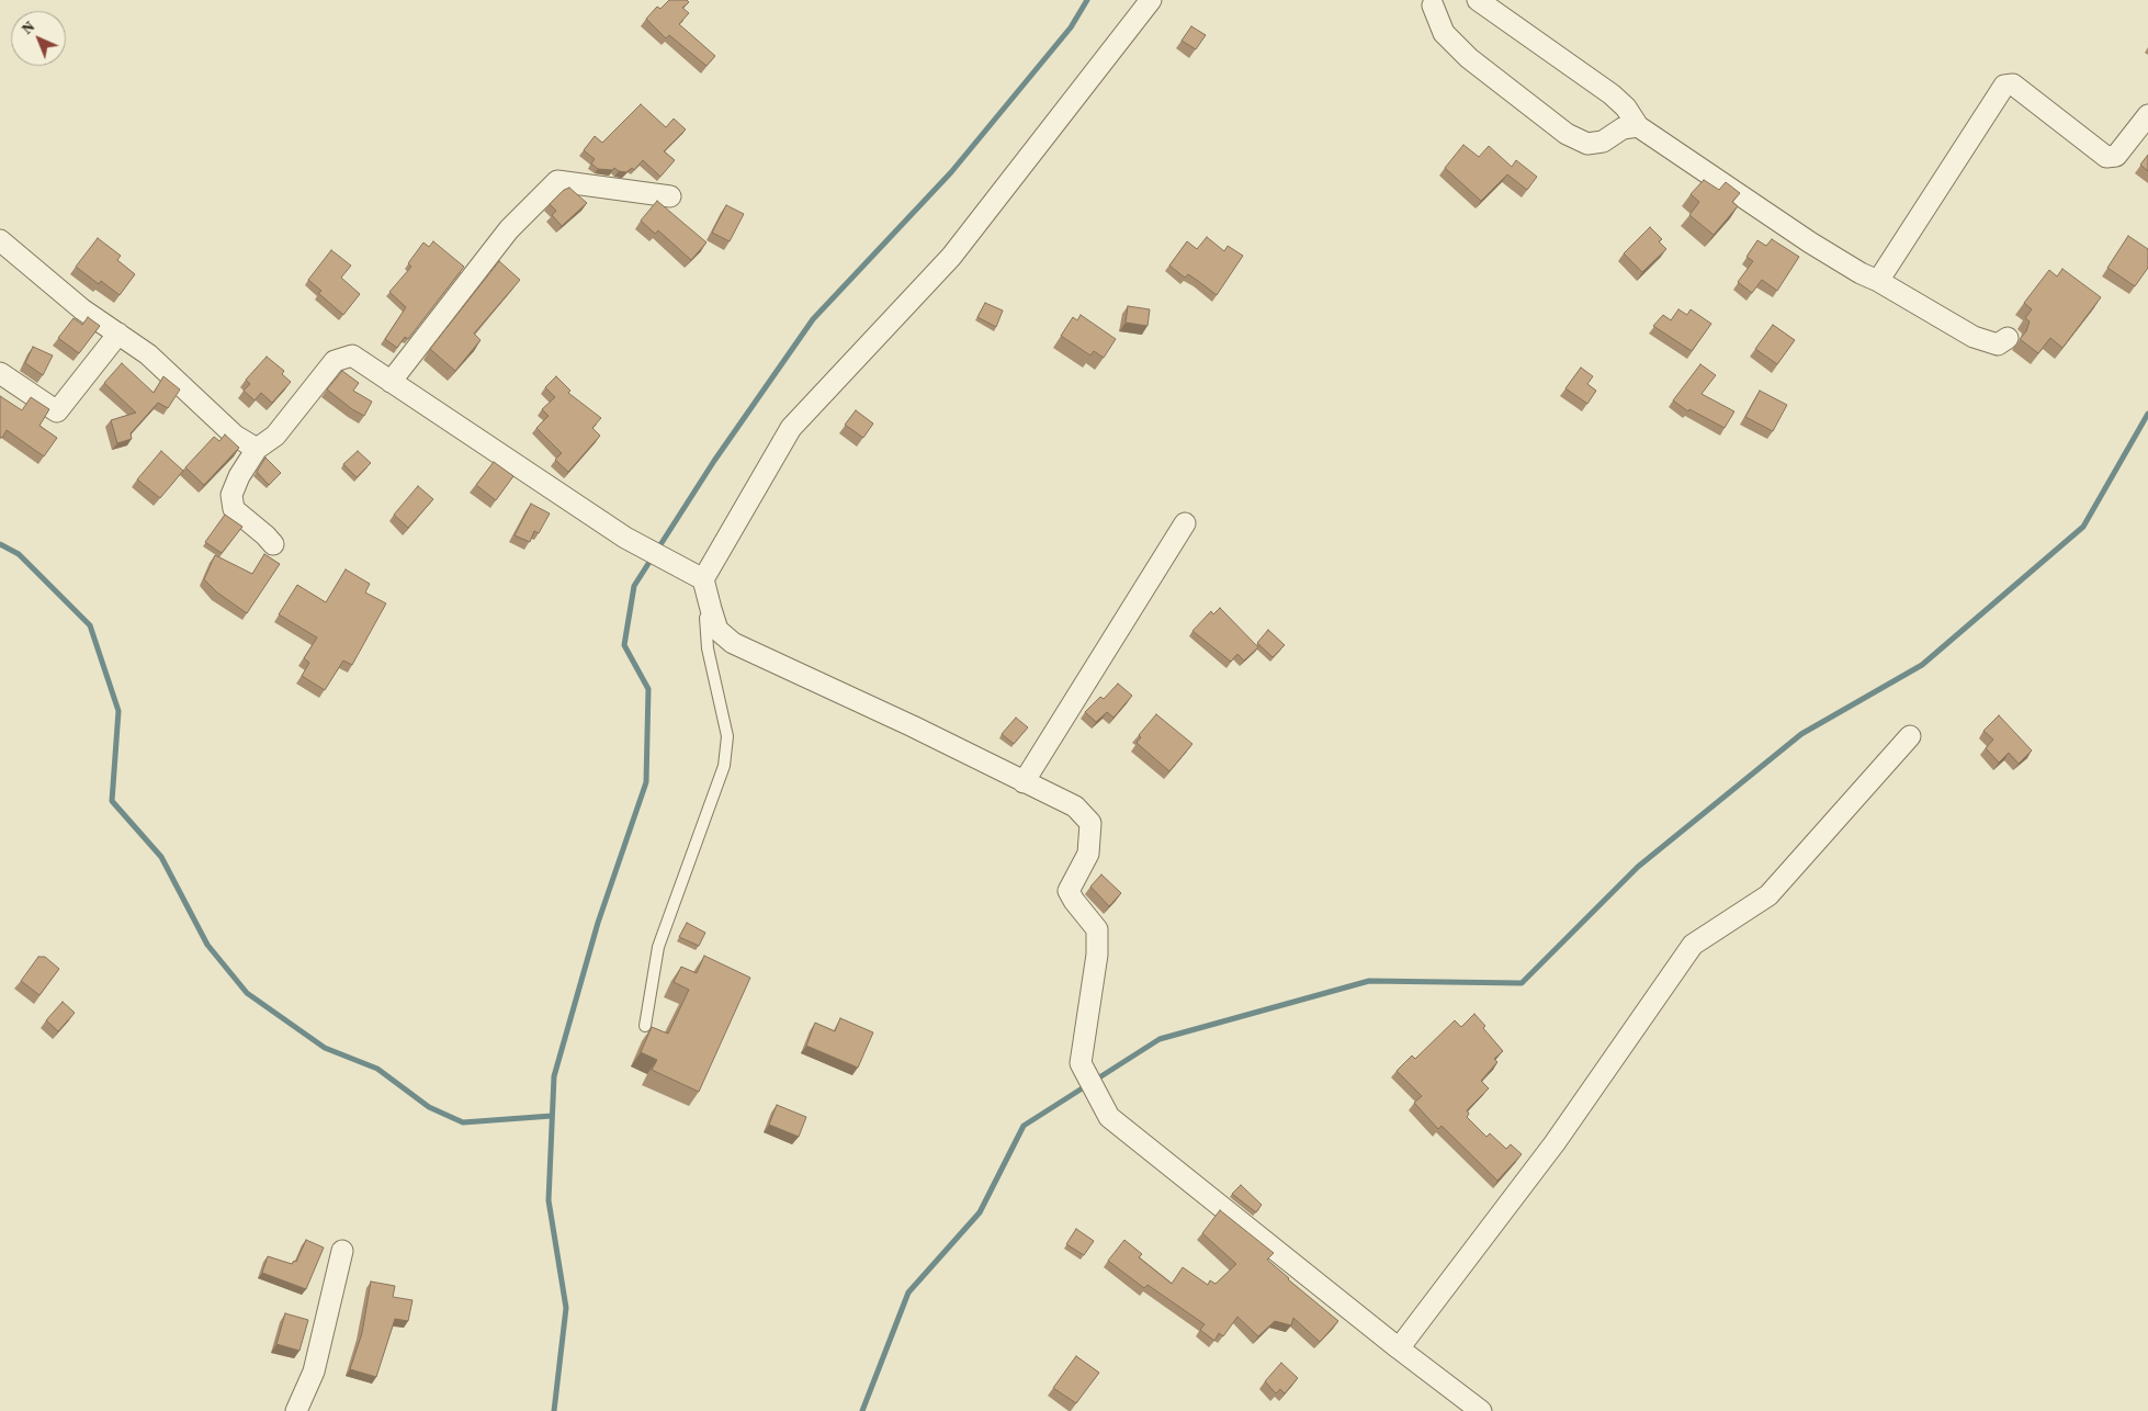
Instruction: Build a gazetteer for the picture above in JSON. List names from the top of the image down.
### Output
{
  "north": "top left"
}
